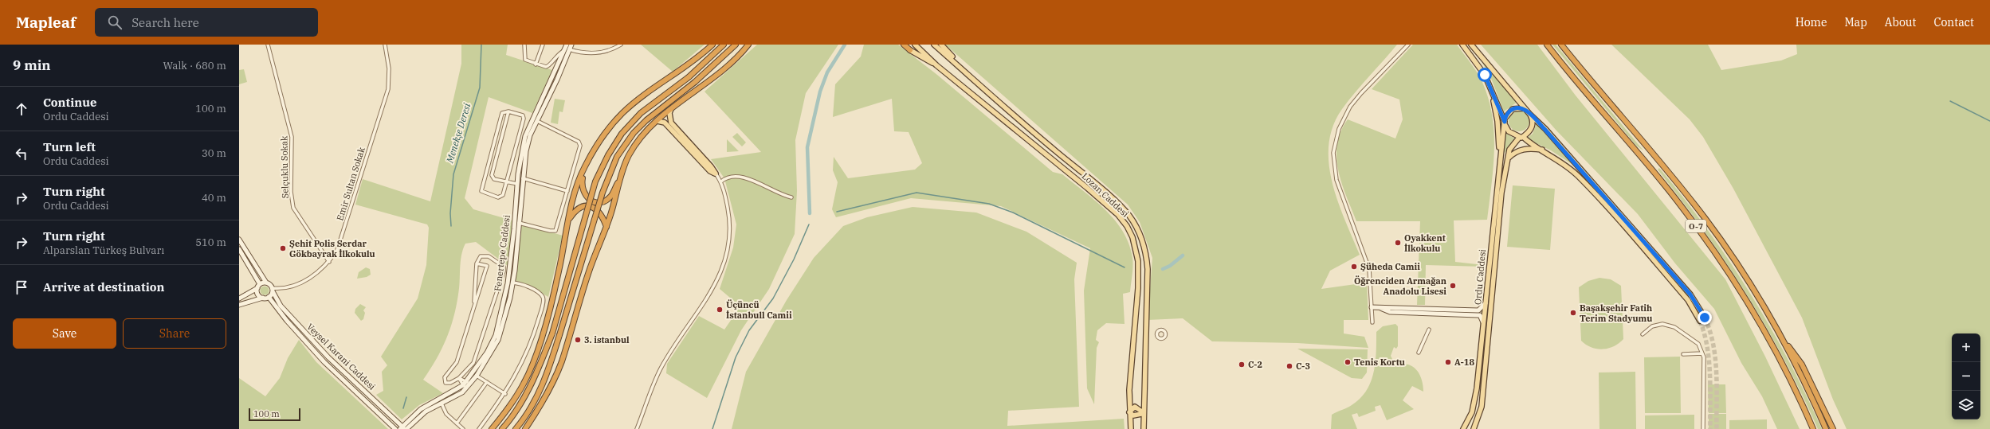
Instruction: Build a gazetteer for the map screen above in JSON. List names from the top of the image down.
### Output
{
  "streets": {
    "highway": ["O-7"],
    "main road": ["Lozan Caddesi", "Ordu Caddesi"],
    "street": [
      "Selçuklu Sokak",
      "Emir Sultan Sokak",
      "Fenertepe Caddesi",
      "Veysel Karani Caddesi"
    ]
  },
  "crossings": [
    ["Selçuklu Sokak", "Emir Sultan Sokak"],
    ["Emir Sultan Sokak", "Veysel Karani Caddesi"],
    ["Fenertepe Caddesi", "Veysel Karani Caddesi"]
  ],
  "water": ["Menekşe Deresi"],
  "places": [
    "Oyakkent İlkokulu",
    "Şehit Polis Serdar Gökbayrak İlkokulu",
    "Şüheda Camii",
    "Öğrenciden Armağan Anadolu Lisesi",
    "Üçüncü İstanbull Camii",
    "Başakşehir Fatih Terim Stadyumu",
    "3. istanbul",
    "Tenis Kortu",
    "A-18",
    "C-2",
    "C-3"
  ],
  "scale_bar": "100 m",
  "page": {
    "header": "Mapleaf",
    "search": "Search here",
    "nav": [
      "Home",
      "Map",
      "About",
      "Contact"
    ],
    "heading": ["9 min", "Walk · 680 m"],
    "list": [
      ["Continue", "Ordu Caddesi", "100 m"],
      ["Turn left", "Ordu Caddesi", "30 m"],
      ["Turn right", "Ordu Caddesi", "40 m"],
      ["Turn right", "Alparslan Türkeş Bulvarı", "510 m"],
      "Arrive at destination"
    ],
    "buttons": ["Save", "Share"],
    "map_buttons": ["+", "−"],
    "scale": "100 m"
  }
}
